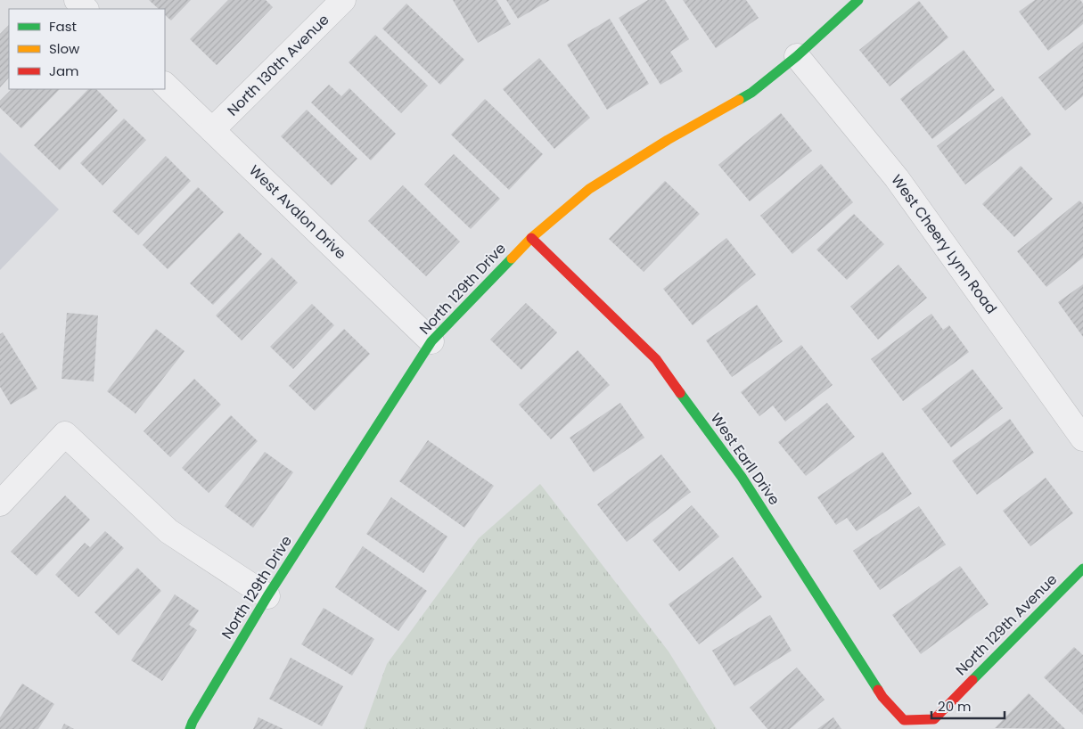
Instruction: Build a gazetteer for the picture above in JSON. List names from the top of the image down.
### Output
{
  "streets": {
    "street": [
      "North 130th Avenue",
      "West Avalon Drive",
      "West Cheery Lynn Road",
      "North 129th Drive",
      "West Earll Drive",
      "North 129th Avenue"
    ]
  },
  "crossings": [
    ["North 130th Avenue", "West Avalon Drive"],
    ["West Avalon Drive", "North 129th Drive"],
    ["West Cheery Lynn Road", "North 129th Drive"],
    ["North 129th Drive", "West Earll Drive"],
    ["West Earll Drive", "North 129th Avenue"]
  ],
  "legend": ["Fast", "Slow", "Jam"],
  "scale_bar": "20 m"
}
